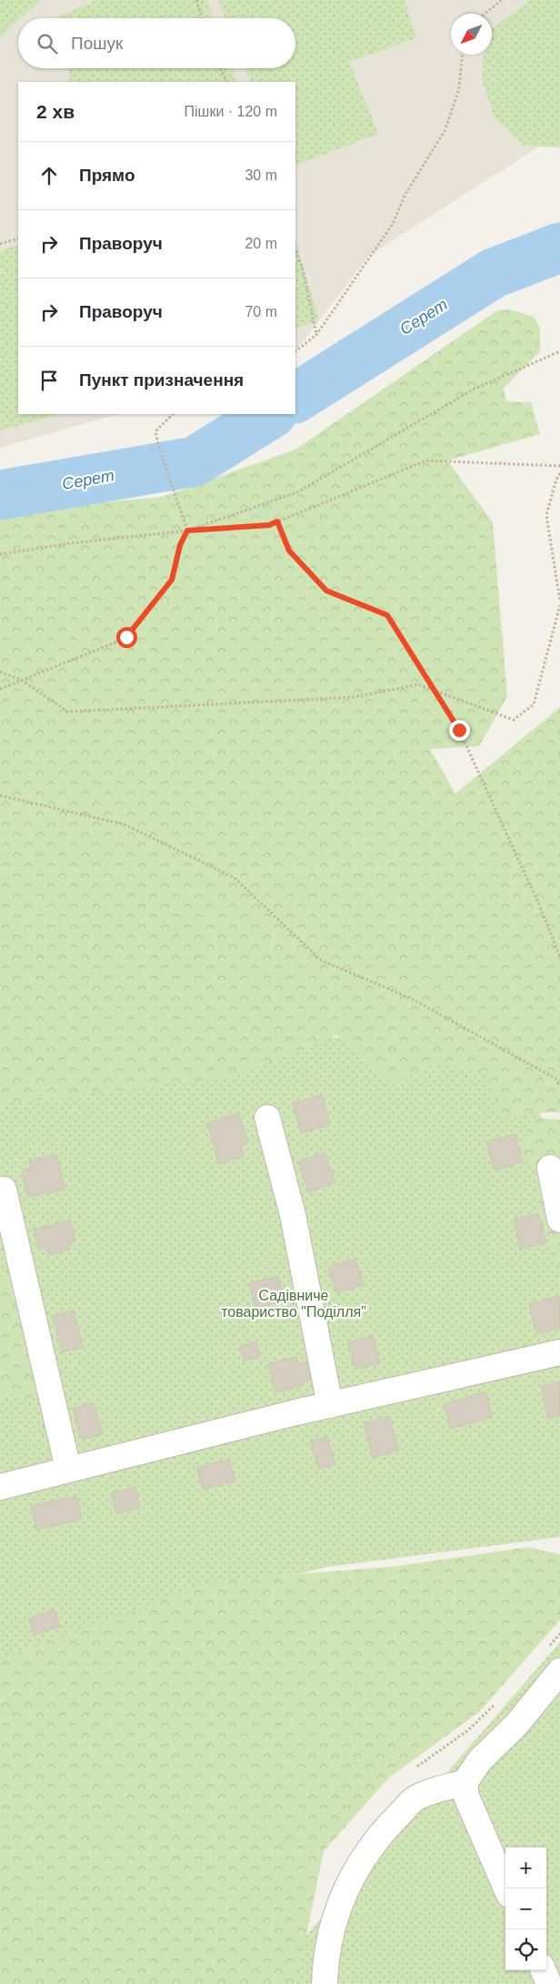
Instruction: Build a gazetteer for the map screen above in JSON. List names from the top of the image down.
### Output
{
  "water": ["Серет"],
  "parks": ["Садівниче товариство \"Поділля\""],
  "north": "bottom left",
  "page": {
    "search": "Пошук",
    "heading": ["2 хв", "Пішки · 120 m"],
    "list": [
      ["Прямо", "30 m"],
      ["Праворуч", "20 m"],
      ["Праворуч", "70 m"],
      "Пункт призначення"
    ],
    "map_buttons": ["+", "−"]
  }
}
